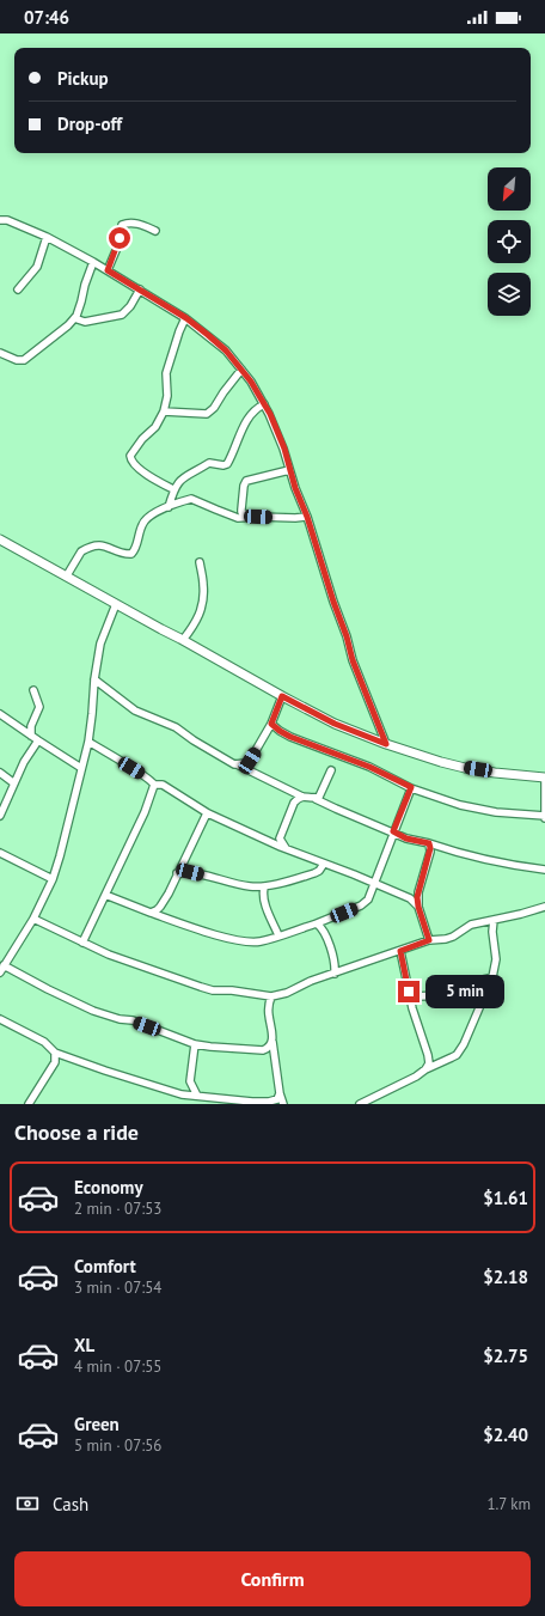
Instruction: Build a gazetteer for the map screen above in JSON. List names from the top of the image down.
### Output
{
  "north": "bottom left",
  "page": {
    "status": "07:46",
    "banner": ["Pickup", "Drop-off"],
    "bubble": "5 min",
    "heading": "Choose a ride",
    "list": [
      {
        "name": "Economy",
        "note": "2 min · 07:53",
        "value": "$1.61"
      },
      {
        "name": "Comfort",
        "note": "3 min · 07:54",
        "value": "$2.18"
      },
      {
        "name": "XL",
        "note": "4 min · 07:55",
        "value": "$2.75"
      },
      {
        "name": "Green",
        "note": "5 min · 07:56",
        "value": "$2.40"
      }
    ],
    "pay": ["Cash", "1.7 km"],
    "buttons": "Confirm"
  }
}
